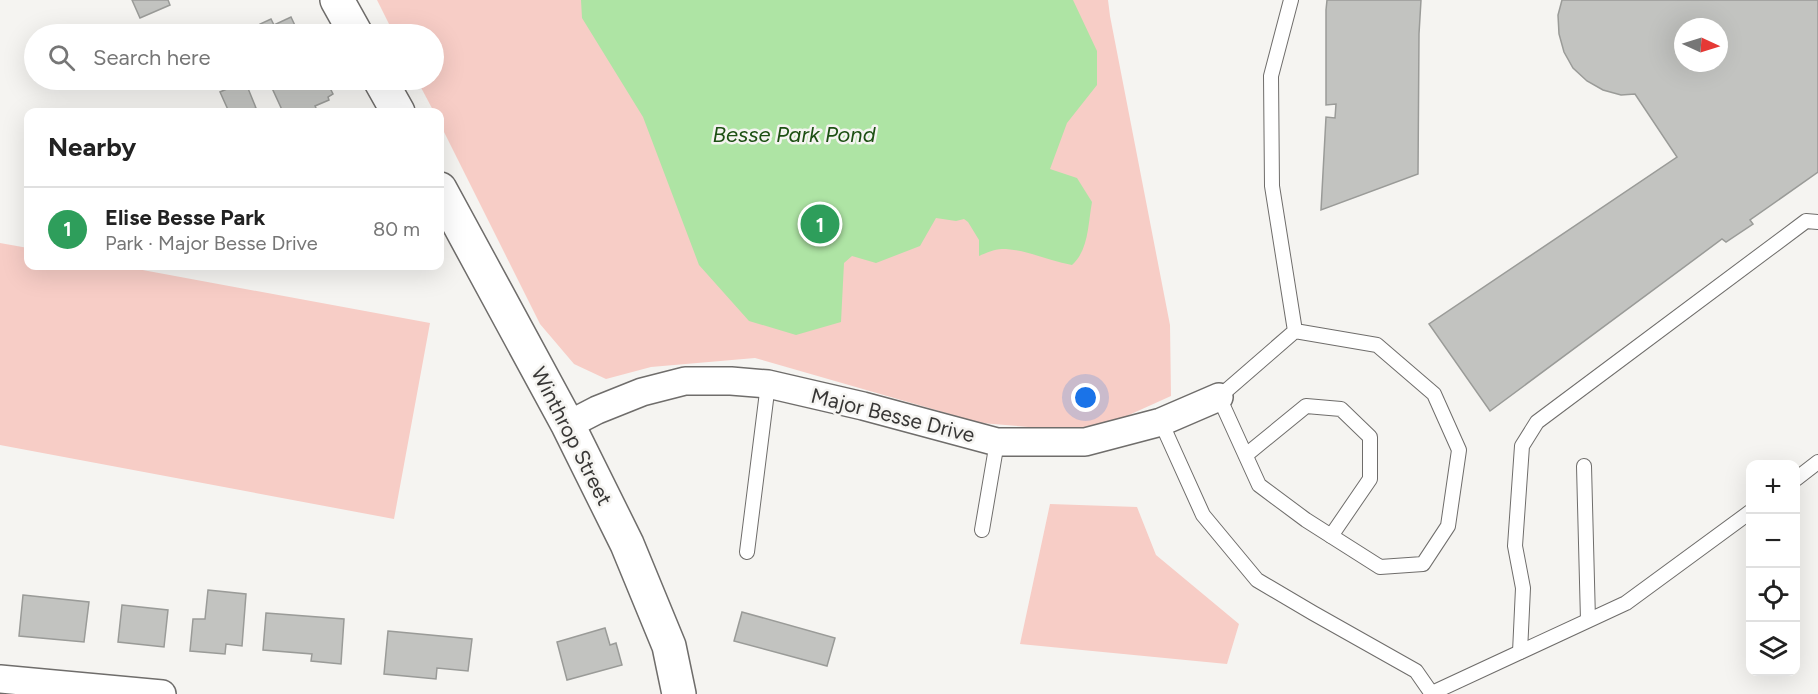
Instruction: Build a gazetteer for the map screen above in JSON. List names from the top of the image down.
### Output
{
  "streets": {
    "street": ["Major Besse Drive", "Winthrop Street"]
  },
  "crossings": [
    ["Major Besse Drive", "Winthrop Street"]
  ],
  "water": ["Besse Park Pond"],
  "north": "right",
  "page": {
    "search": "Search here",
    "heading": "Nearby",
    "list": [
      {
        "mark": "1",
        "name": "Elise Besse Park",
        "note": "Park · Major Besse Drive",
        "value": "80 m"
      }
    ],
    "pins": "1",
    "map_buttons": ["+", "−"]
  }
}
